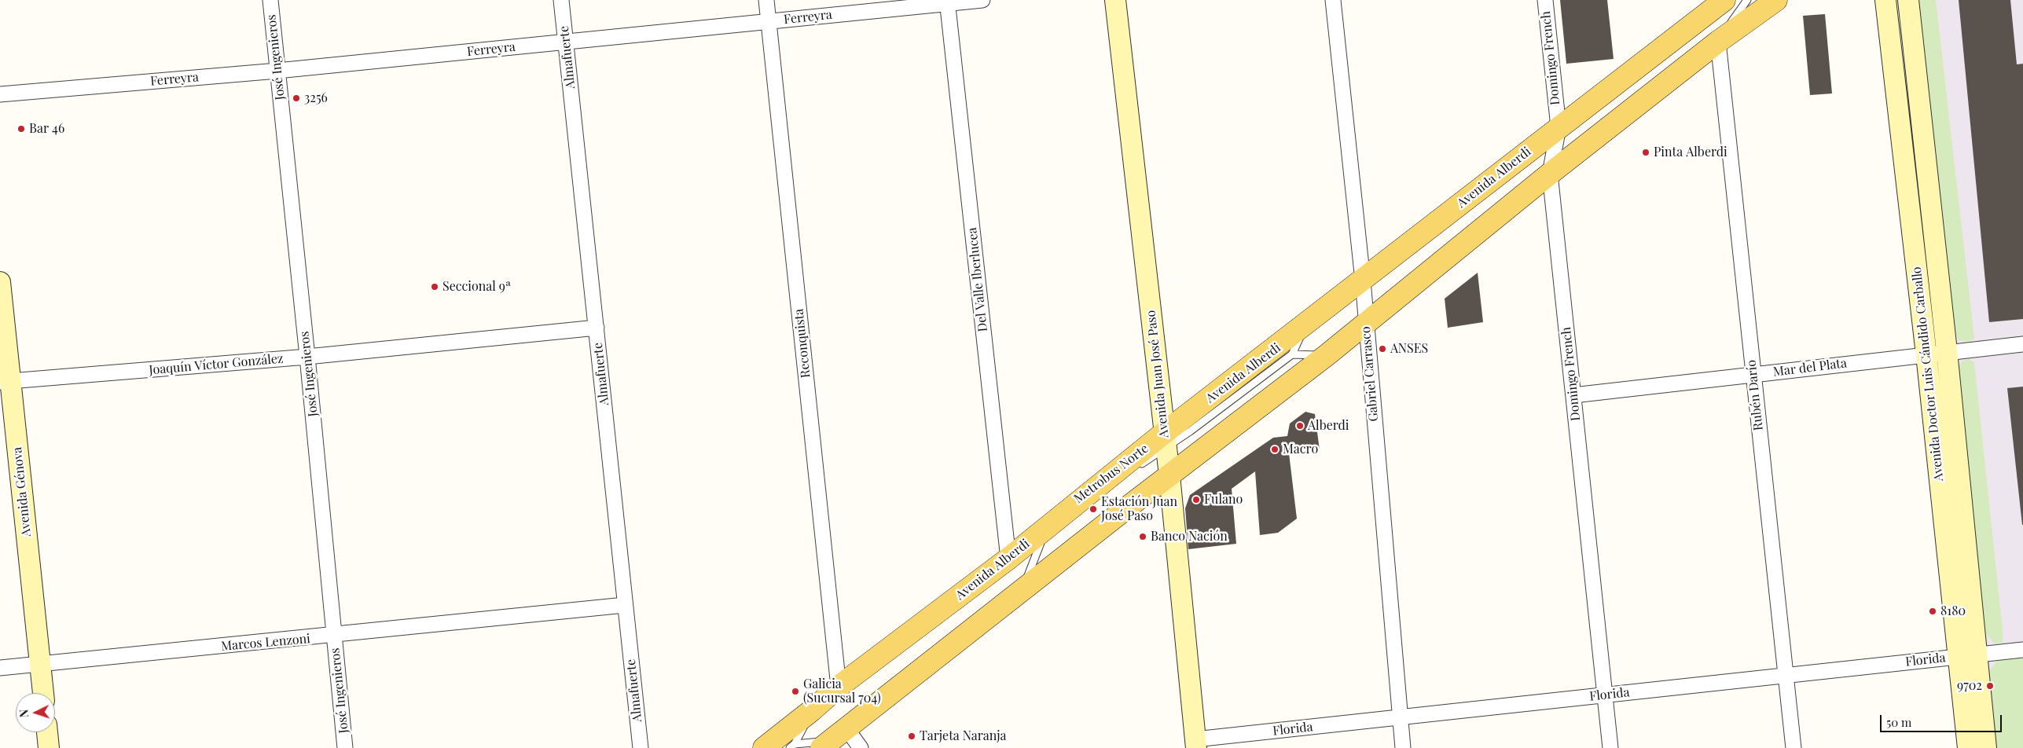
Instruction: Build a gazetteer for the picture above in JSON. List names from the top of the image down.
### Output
{
  "streets": {
    "main road": [
      "Avenida Alberdi",
      "Avenida Juan José Paso",
      "Avenida Doctor Luis Cándido Carballo",
      "Avenida Génova"
    ],
    "street": [
      "Ferreyra",
      "José Ingenieros",
      "Almafuerte",
      "Domingo French",
      "Del Valle Iberlucea",
      "Reconquista",
      "Joaquín Víctor González",
      "Mar del Plata",
      "Gabriel Carrasco",
      "Rubén Darío",
      "Marcos Lenzoni",
      "Florida"
    ],
    "lane": ["Metrobus Norte"]
  },
  "crossings": [
    ["Ferreyra", "José Ingenieros"],
    ["Ferreyra", "Almafuerte"],
    ["Ferreyra", "Del Valle Iberlucea"],
    ["Ferreyra", "Reconquista"],
    ["José Ingenieros", "Joaquín Víctor González"],
    ["José Ingenieros", "Marcos Lenzoni"],
    ["Almafuerte", "Joaquín Víctor González"],
    ["Almafuerte", "Marcos Lenzoni"],
    ["Domingo French", "Avenida Alberdi"],
    ["Domingo French", "Mar del Plata"],
    ["Domingo French", "Florida"],
    ["Avenida Alberdi", "Del Valle Iberlucea"],
    ["Avenida Alberdi", "Reconquista"],
    ["Avenida Alberdi", "Avenida Juan José Paso"],
    ["Avenida Alberdi", "Gabriel Carrasco"],
    ["Avenida Alberdi", "Metrobus Norte"],
    ["Joaquín Víctor González", "Avenida Génova"],
    ["Mar del Plata", "Avenida Doctor Luis Cándido Carballo"],
    ["Mar del Plata", "Rubén Darío"],
    ["Avenida Juan José Paso", "Metrobus Norte"],
    ["Avenida Juan José Paso", "Florida"],
    ["Gabriel Carrasco", "Florida"],
    ["Avenida Doctor Luis Cándido Carballo", "Florida"],
    ["Rubén Darío", "Florida"],
    ["Avenida Génova", "Marcos Lenzoni"]
  ],
  "places": [
    "3256",
    "Bar 46",
    "Pinta Alberdi",
    "Seccional 9ª",
    "ANSES",
    "Alberdi",
    "Macro",
    "Fulano",
    "Estación Juan José Paso",
    "Banco Nación",
    "8180",
    "9702",
    "Galicia (Sucursal 704)",
    "Tarjeta Naranja"
  ],
  "scale_bar": "50 m",
  "north": "left"
}
